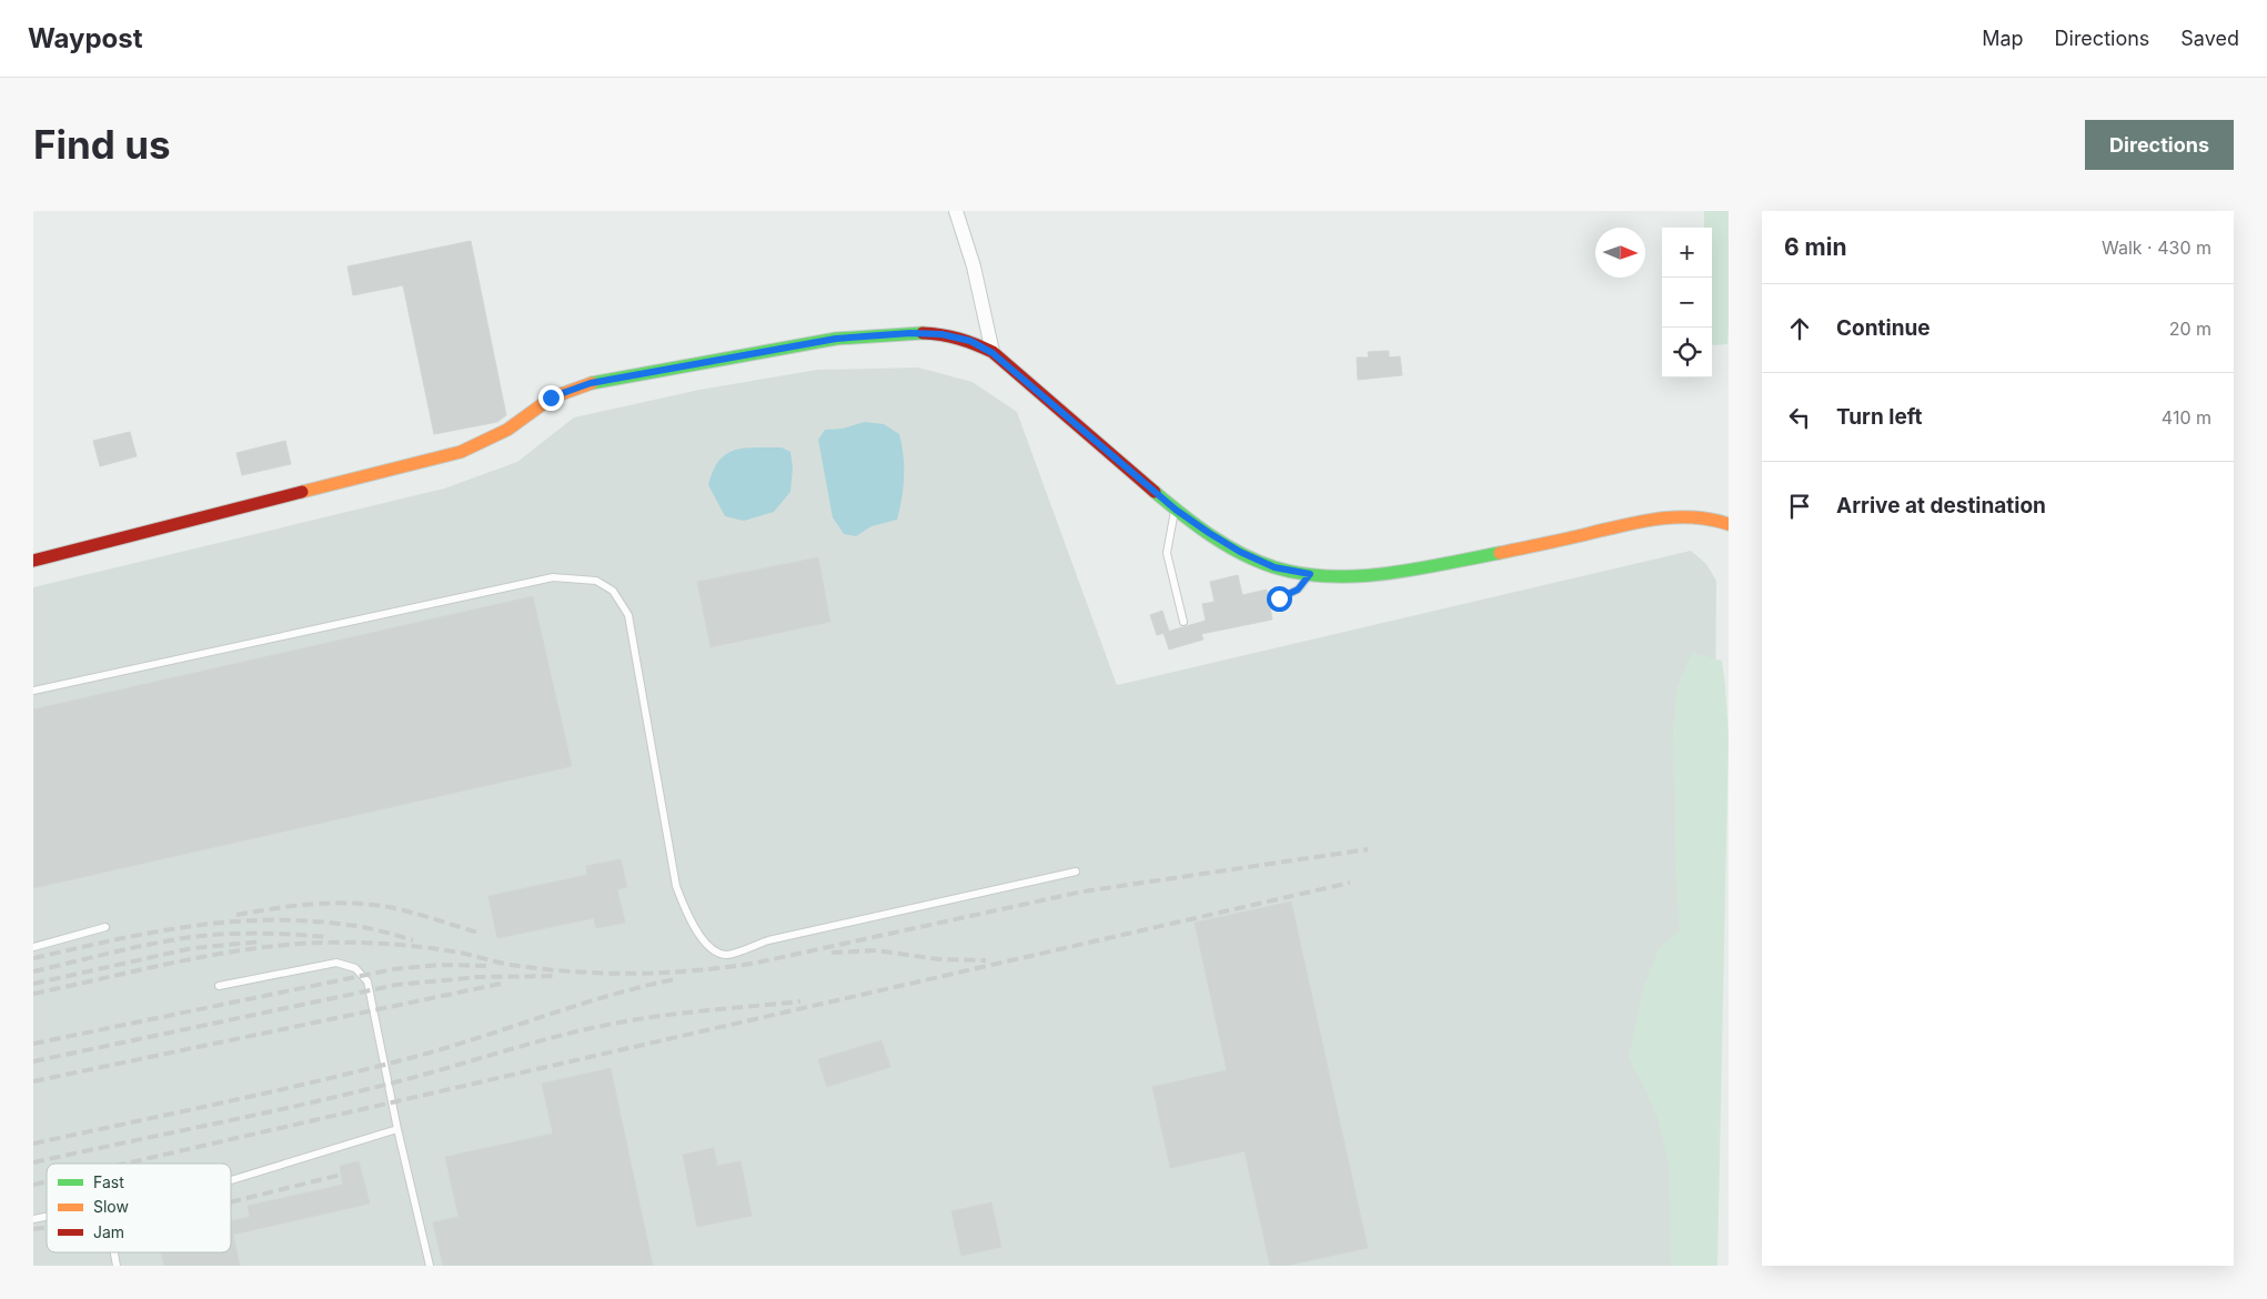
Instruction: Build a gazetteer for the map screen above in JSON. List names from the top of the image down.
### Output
{
  "legend": ["Fast", "Slow", "Jam"],
  "north": "right",
  "page": {
    "header": "Waypost",
    "nav": ["Map", "Directions", "Saved"],
    "buttons": "Directions",
    "title": "Find us",
    "heading": ["6 min", "Walk · 430 m"],
    "map_buttons": ["+", "−"],
    "list": [
      ["Continue", "20 m"],
      ["Turn left", "410 m"],
      "Arrive at destination"
    ]
  }
}
